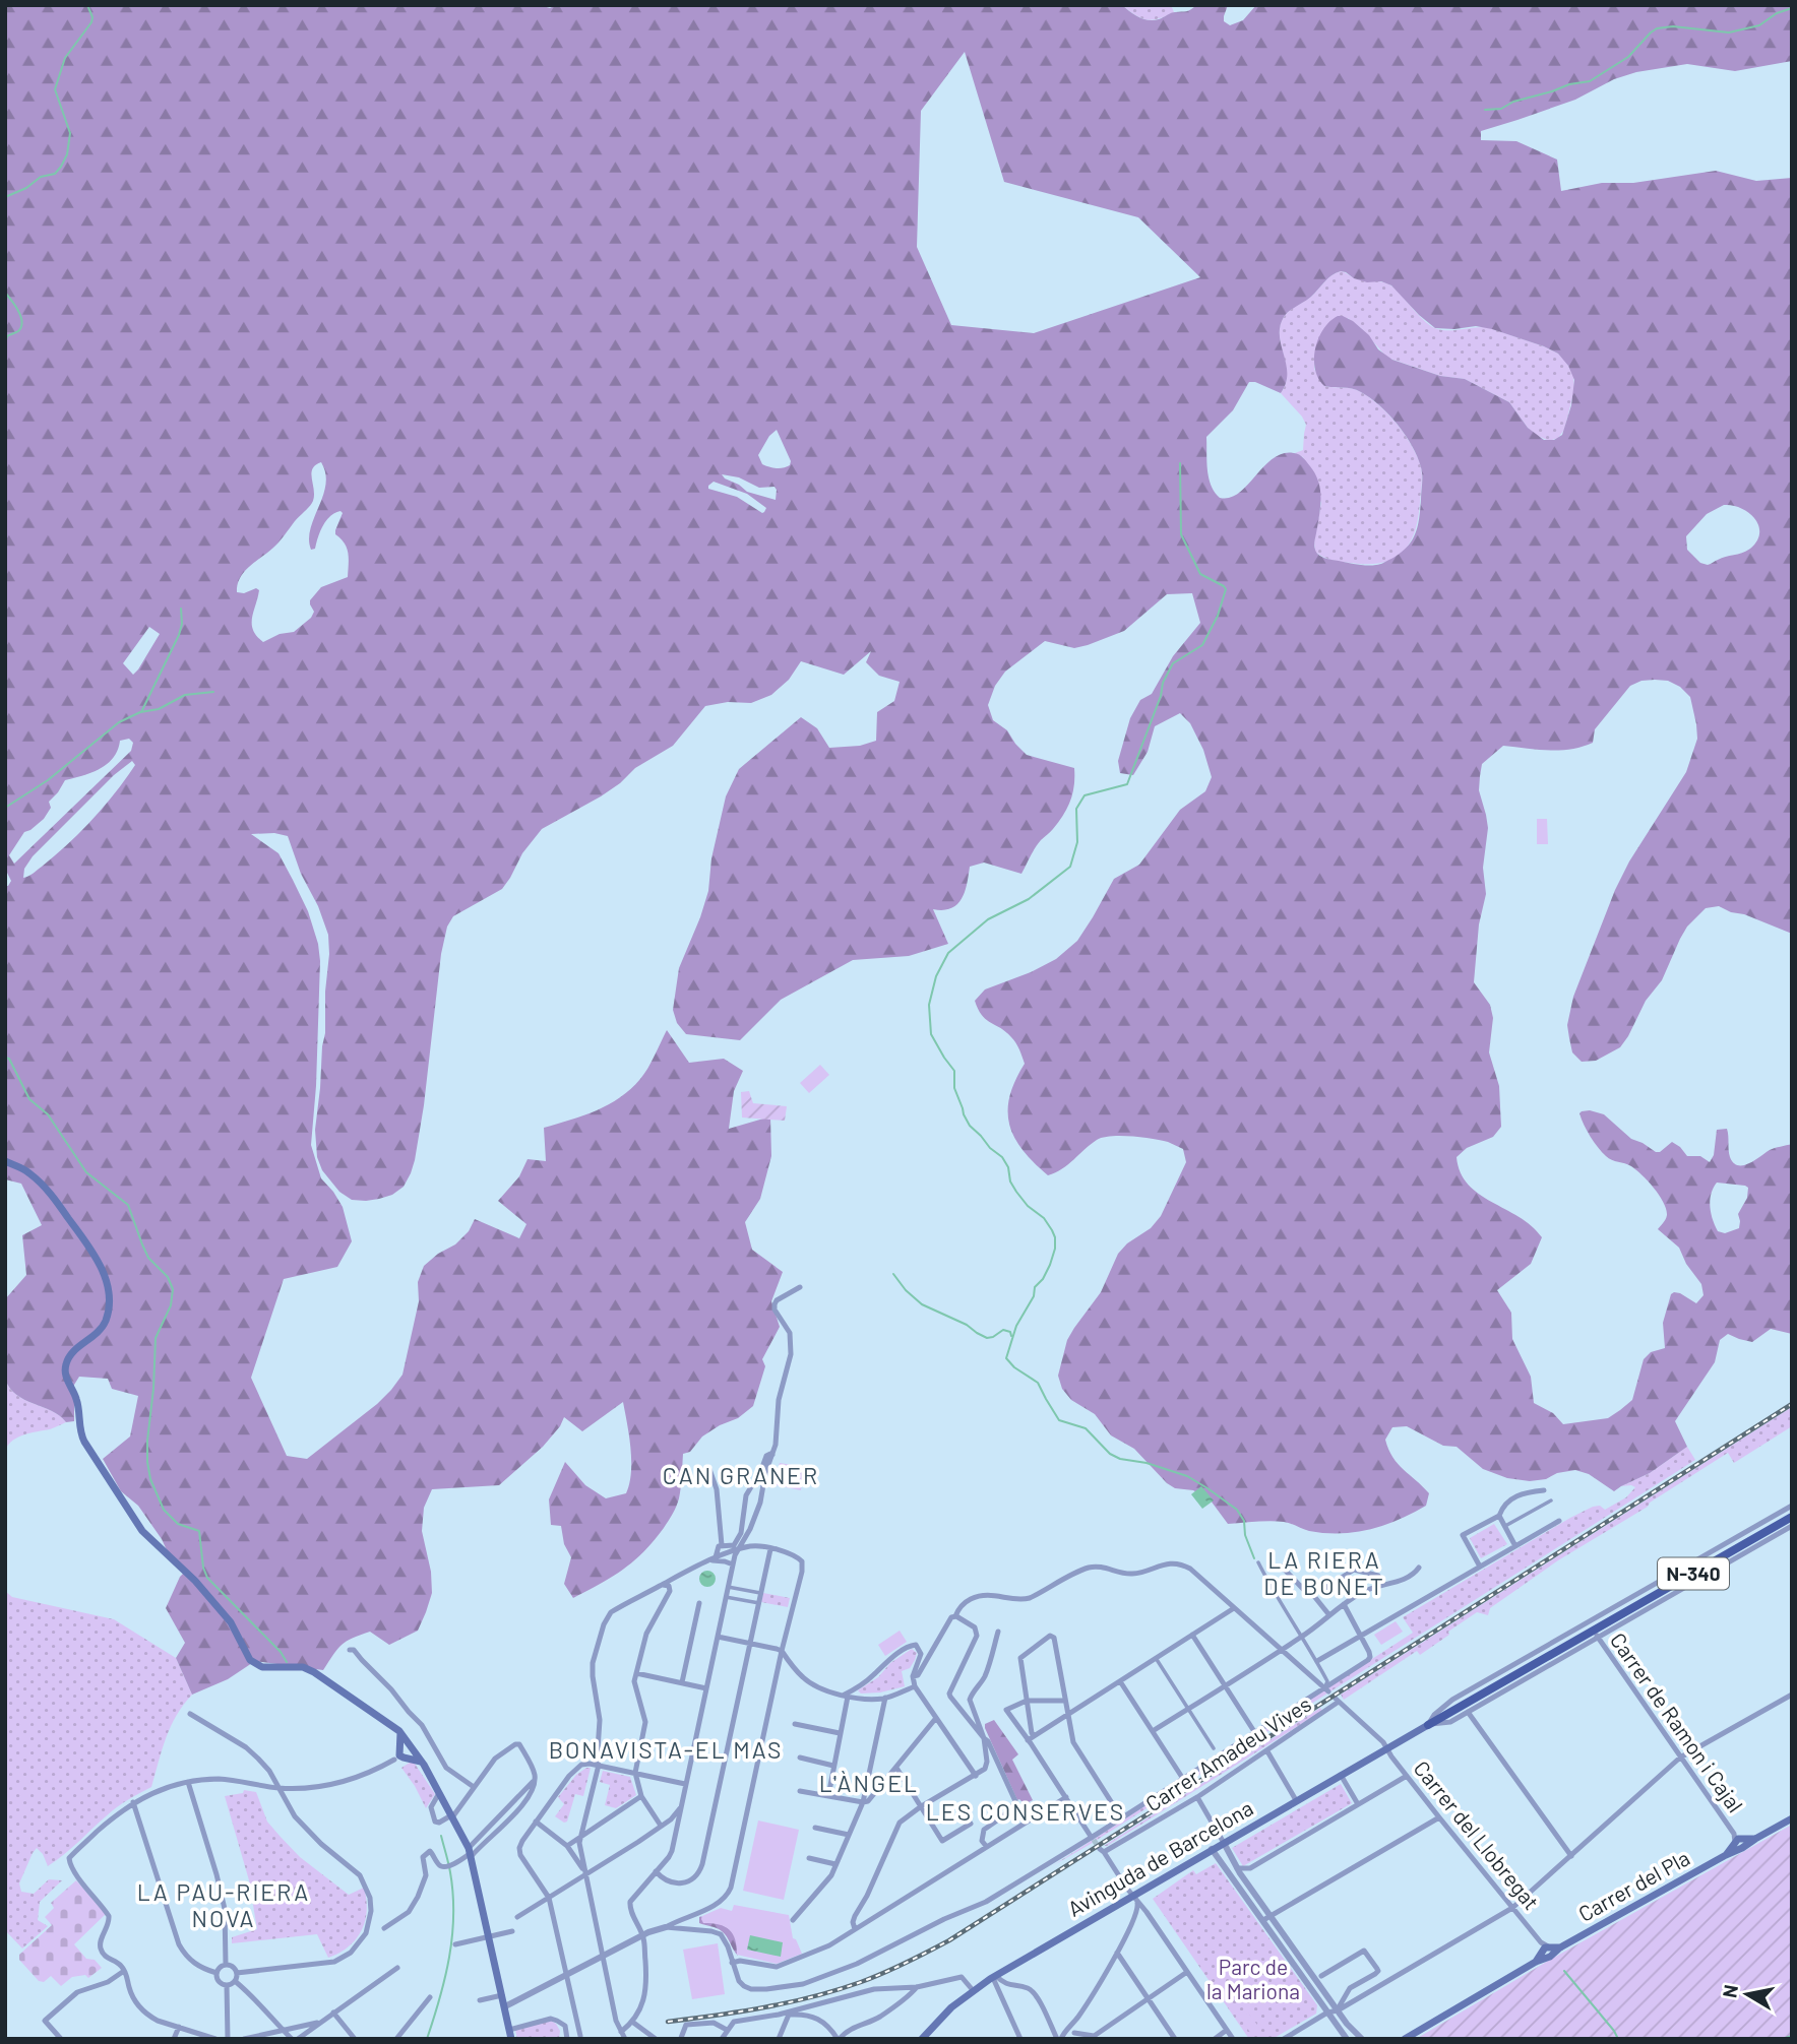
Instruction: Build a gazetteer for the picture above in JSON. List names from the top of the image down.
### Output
{
  "streets": {
    "main road": ["N-340", "Avinguda de Barcelona", "Carrer del Pla"],
    "street": ["Carrer de Ramon i Cajal", "Carrer Amadeu Vives", "Carrer del Llobregat"]
  },
  "crossings": [
    ["Carrer de Ramon i Cajal", "Avinguda de Barcelona"],
    ["Carrer de Ramon i Cajal", "Carrer del Pla"],
    ["Carrer Amadeu Vives", "Carrer del Llobregat"],
    ["Carrer Amadeu Vives", "Avinguda de Barcelona"],
    ["Carrer del Llobregat", "Avinguda de Barcelona"],
    ["Carrer del Llobregat", "Carrer del Pla"]
  ],
  "districts": [
    "CAN GRANER",
    "LA RIERA DE BONET",
    "BONAVISTA-EL MAS",
    "L'ÀNGEL",
    "LES CONSERVES",
    "LA PAU-RIERA NOVA"
  ],
  "parks": ["Parc de la Mariona"],
  "north": "left"
}
